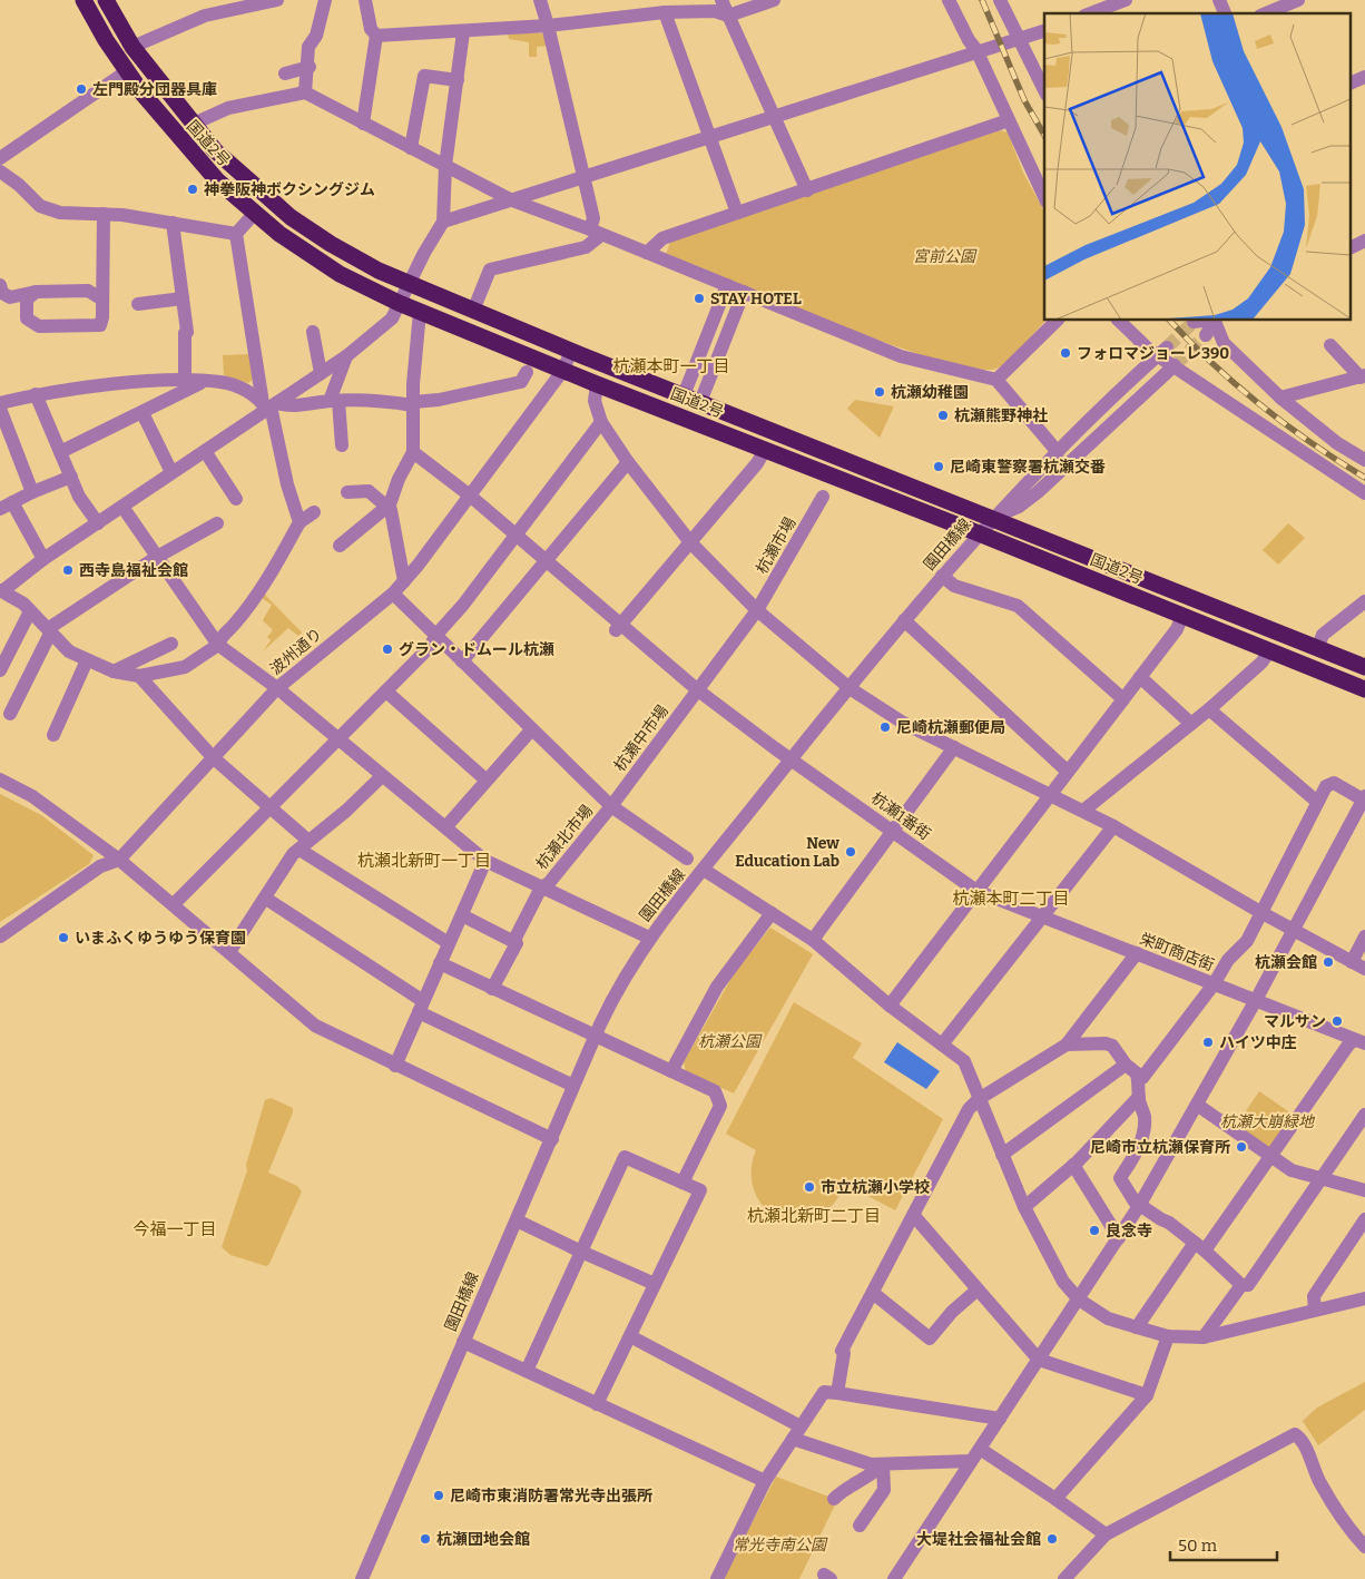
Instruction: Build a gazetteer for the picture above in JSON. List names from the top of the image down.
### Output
{
  "streets": {
    "highway": ["国道2号"],
    "street": [
      "園田橋線",
      "杭瀬市場",
      "波州通り",
      "杭瀬中市場",
      "杭瀬1番街",
      "杭瀬北市場",
      "栄町商店街"
    ]
  },
  "crossings": [
    ["国道2号", "園田橋線"],
    ["国道2号", "波州通り"],
    ["園田橋線", "杭瀬1番街"],
    ["杭瀬市場", "杭瀬中市場"],
    ["杭瀬市場", "杭瀬1番街"],
    ["波州通り", "杭瀬1番街"],
    ["杭瀬中市場", "杭瀬1番街"],
    ["杭瀬中市場", "杭瀬北市場"],
    ["杭瀬1番街", "栄町商店街"]
  ],
  "districts": [
    "杭瀬本町一丁目",
    "杭瀬北新町一丁目",
    "杭瀬本町二丁目",
    "杭瀬北新町二丁目",
    "今福一丁目"
  ],
  "parks": [
    "宮前公園",
    "杭瀬公園",
    "杭瀬大崩緑地",
    "常光寺南公園"
  ],
  "places": [
    "左門殿分団器具庫",
    "神拳阪神ボクシングジム",
    "STAY HOTEL",
    "フォロマジョーレ390",
    "杭瀬幼稚園",
    "杭瀬熊野神社",
    "尼崎東警察署杭瀬交番",
    "西寺島福祉会館",
    "グラン・ドムール杭瀬",
    "尼崎杭瀬郵便局",
    "New Education Lab",
    "いまふくゆうゆう保育園",
    "杭瀬会館",
    "マルサン",
    "ハイツ中庄",
    "尼崎市立杭瀬保育所",
    "市立杭瀬小学校",
    "良念寺",
    "尼崎市東消防署常光寺出張所",
    "杭瀬団地会館",
    "大堤社会福祉会館"
  ],
  "scale_bar": "50 m"
}
